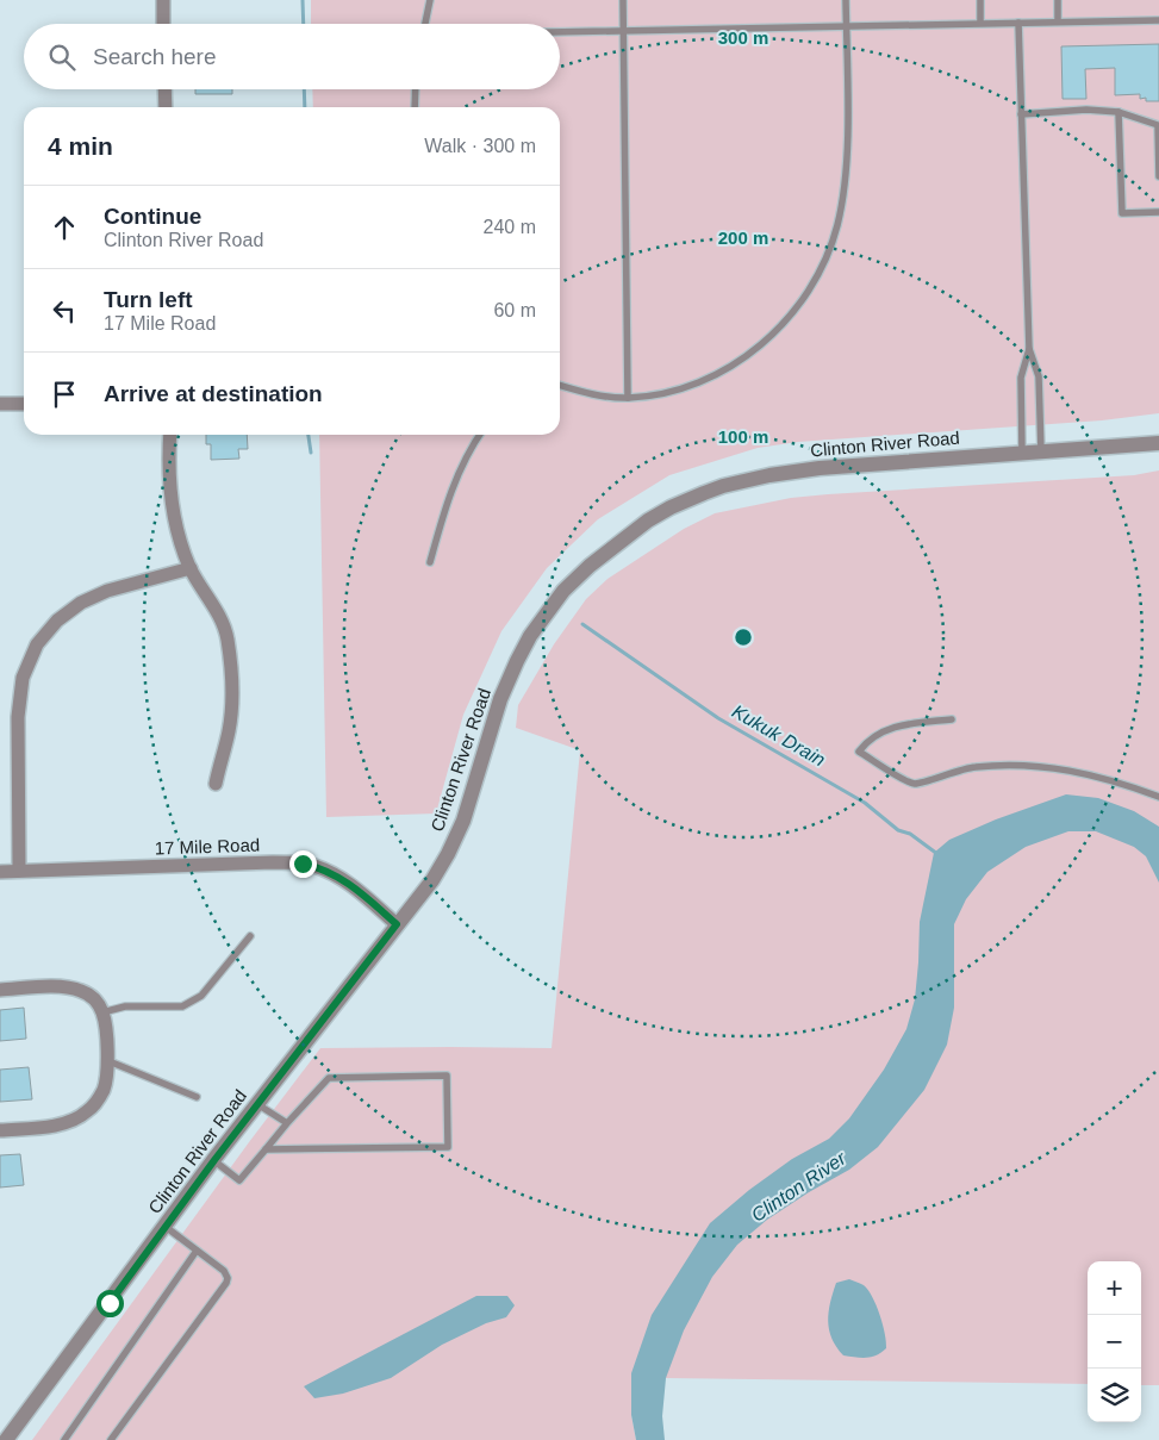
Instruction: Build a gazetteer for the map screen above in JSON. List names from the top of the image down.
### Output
{
  "streets": {
    "street": ["Clinton River Road", "17 Mile Road"]
  },
  "crossings": [
    ["Clinton River Road", "17 Mile Road"]
  ],
  "water": ["Kukuk Drain", "Clinton River"],
  "page": {
    "search": "Search here",
    "heading": ["4 min", "Walk · 300 m"],
    "list": [
      ["Continue", "Clinton River Road", "240 m"],
      ["Turn left", "17 Mile Road", "60 m"],
      "Arrive at destination"
    ],
    "map_buttons": ["+", "−"]
  },
  "rings": ["300 m", "200 m", "100 m"]
}
